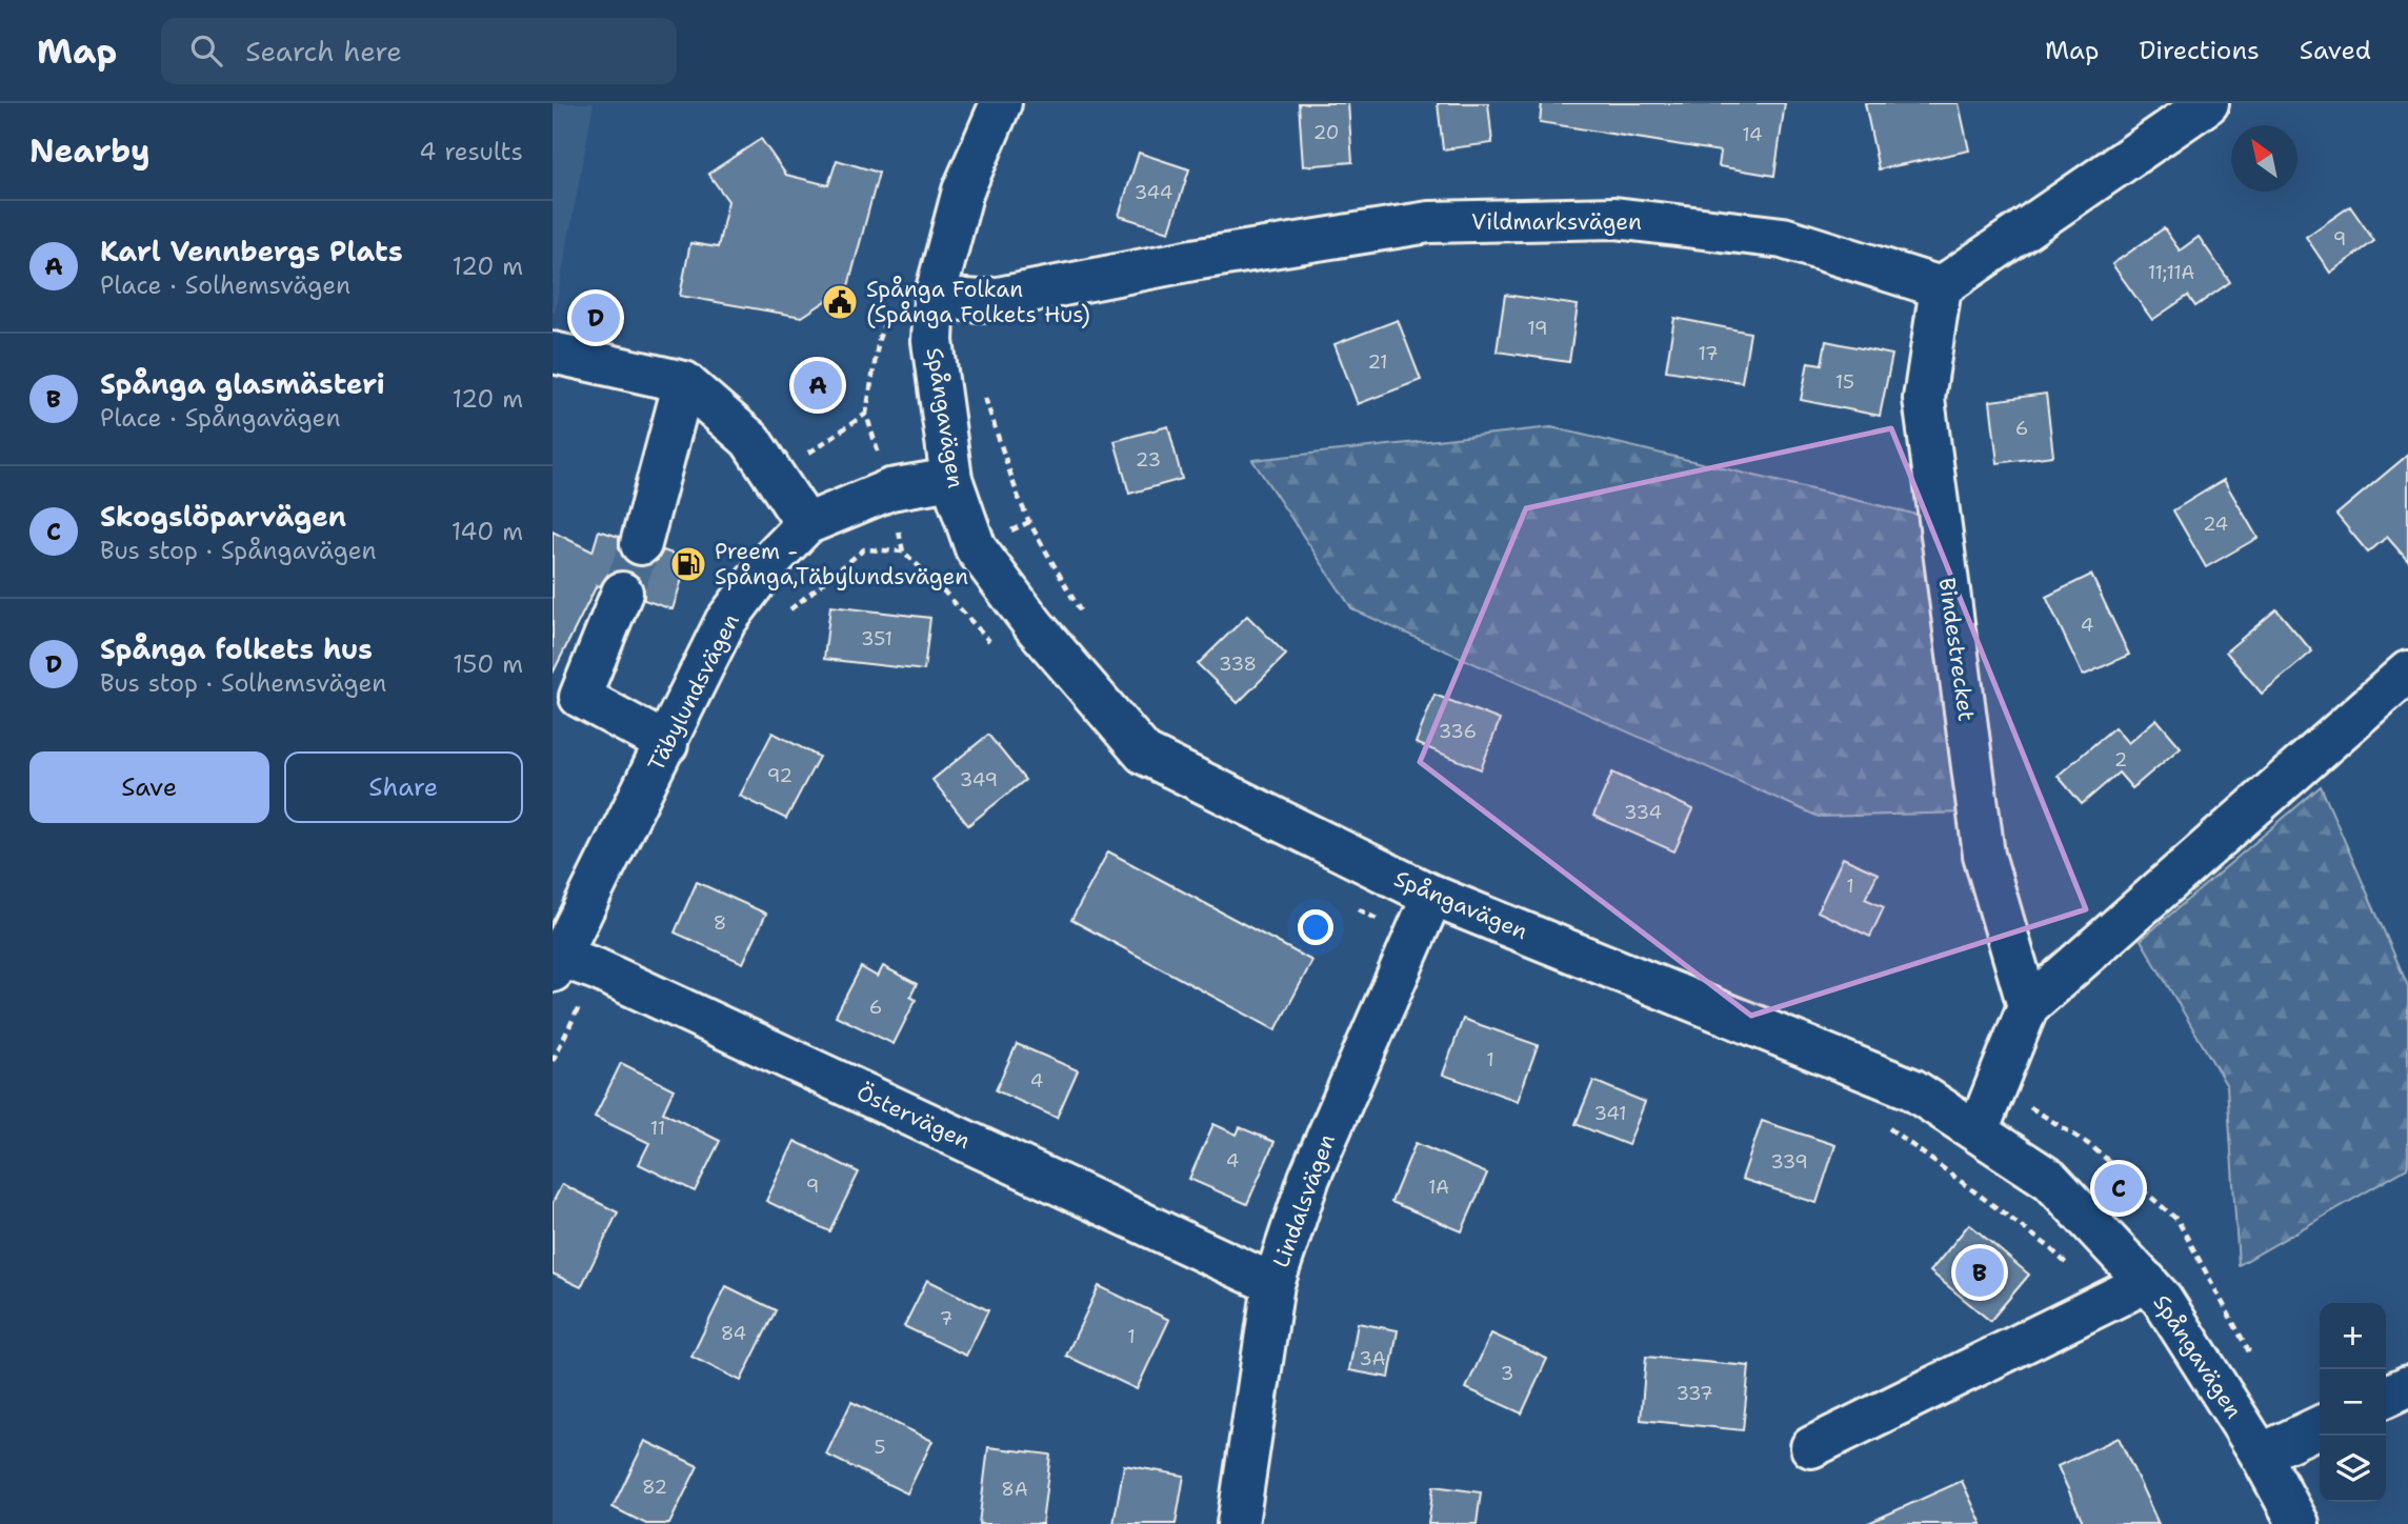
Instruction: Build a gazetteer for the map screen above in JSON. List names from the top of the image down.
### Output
{
  "streets": {
    "street": [
      "Vildmarksvägen",
      "Spångavägen",
      "Bindestrecket",
      "Täbylundsvägen",
      "Östervägen",
      "Lindalsvägen"
    ]
  },
  "crossings": [
    ["Vildmarksvägen", "Spångavägen"],
    ["Vildmarksvägen", "Bindestrecket"],
    ["Spångavägen", "Täbylundsvägen"],
    ["Spångavägen", "Lindalsvägen"],
    ["Täbylundsvägen", "Östervägen"],
    ["Östervägen", "Lindalsvägen"]
  ],
  "places": {
    "public building": ["Spånga Folkan (Spånga Folkets Hus)"],
    "fuel station": ["Preem - Spånga,Täbylundsvägen"]
  },
  "house_numbers": [
    "20",
    "14",
    "344",
    "9",
    "11;11A",
    "19",
    "17",
    "21",
    "15",
    "6",
    "23",
    "24",
    "4",
    "351",
    "338",
    "336",
    "2",
    "92",
    "349",
    "334",
    "1",
    "8",
    "6",
    "1",
    "4",
    "341",
    "11",
    "4",
    "339",
    "9",
    "1A",
    "7",
    "84",
    "1",
    "3A",
    "3",
    "337",
    "5",
    "82",
    "8A"
  ],
  "north": "top left",
  "page": {
    "header": "Map",
    "search": "Search here",
    "nav": ["Map", "Directions", "Saved"],
    "heading": ["Nearby", "4 results"],
    "list": [
      {
        "mark": "A",
        "name": "Karl Vennbergs Plats",
        "note": "Place · Solhemsvägen",
        "value": "120 m"
      },
      {
        "mark": "B",
        "name": "Spånga glasmästeri",
        "note": "Place · Spångavägen",
        "value": "120 m"
      },
      {
        "mark": "C",
        "name": "Skogslöparvägen",
        "note": "Bus stop · Spångavägen",
        "value": "140 m"
      },
      {
        "mark": "D",
        "name": "Spånga folkets hus",
        "note": "Bus stop · Solhemsvägen",
        "value": "150 m"
      }
    ],
    "pins": [
      "D",
      "A",
      "C",
      "B"
    ],
    "buttons": ["Save", "Share"],
    "map_buttons": ["+", "−"]
  }
}
